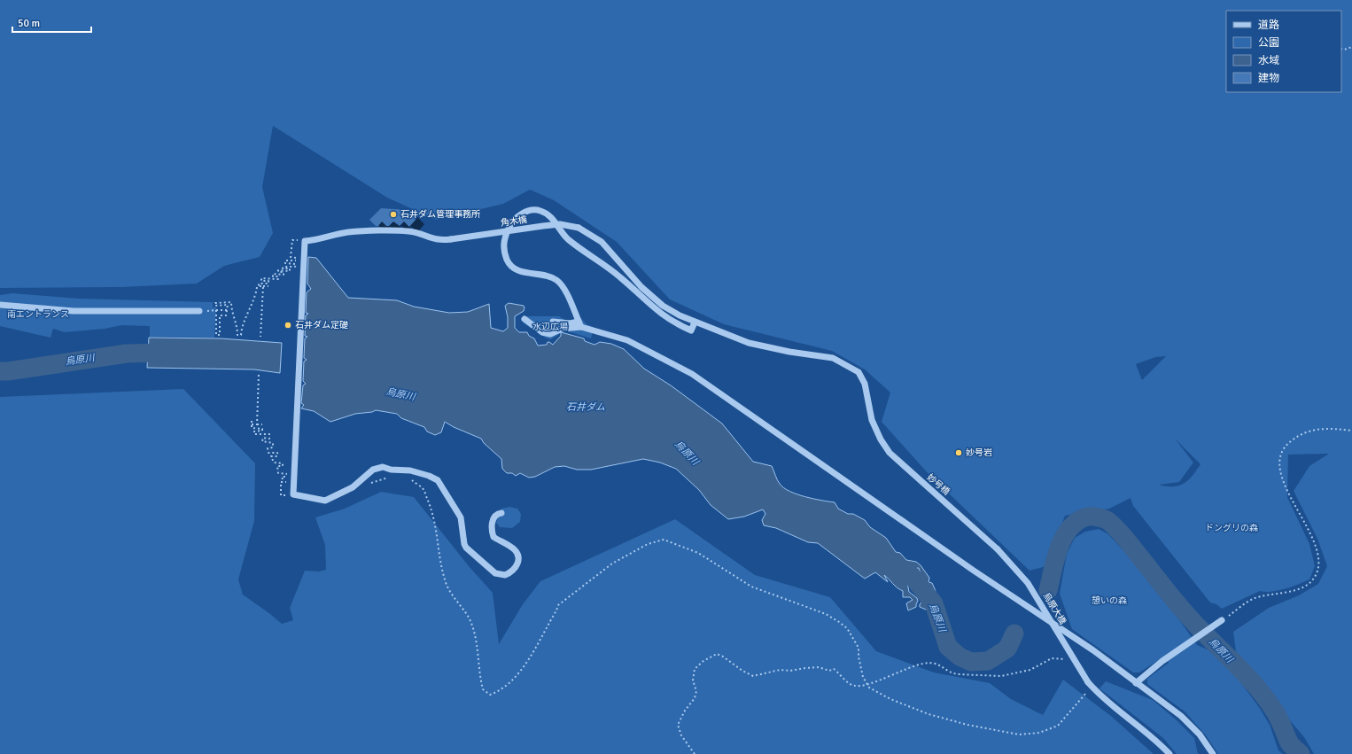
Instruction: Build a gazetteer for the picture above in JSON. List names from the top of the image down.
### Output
{
  "streets": {
    "street": ["角木橋", "妙号橋", "烏原大橋"]
  },
  "crossings": [
    ["角木橋", "妙号橋"],
    ["妙号橋", "烏原大橋"]
  ],
  "water": ["烏原川", "石井ダム"],
  "parks": [
    "南エントランス",
    "水辺広場",
    "ドングリの森",
    "憩いの森"
  ],
  "places": ["石井ダム管理事務所", "石井ダム定礎", "妙号岩"],
  "legend": [
    "道路",
    "公園",
    "水域",
    "建物"
  ],
  "scale_bar": "50 m"
}
